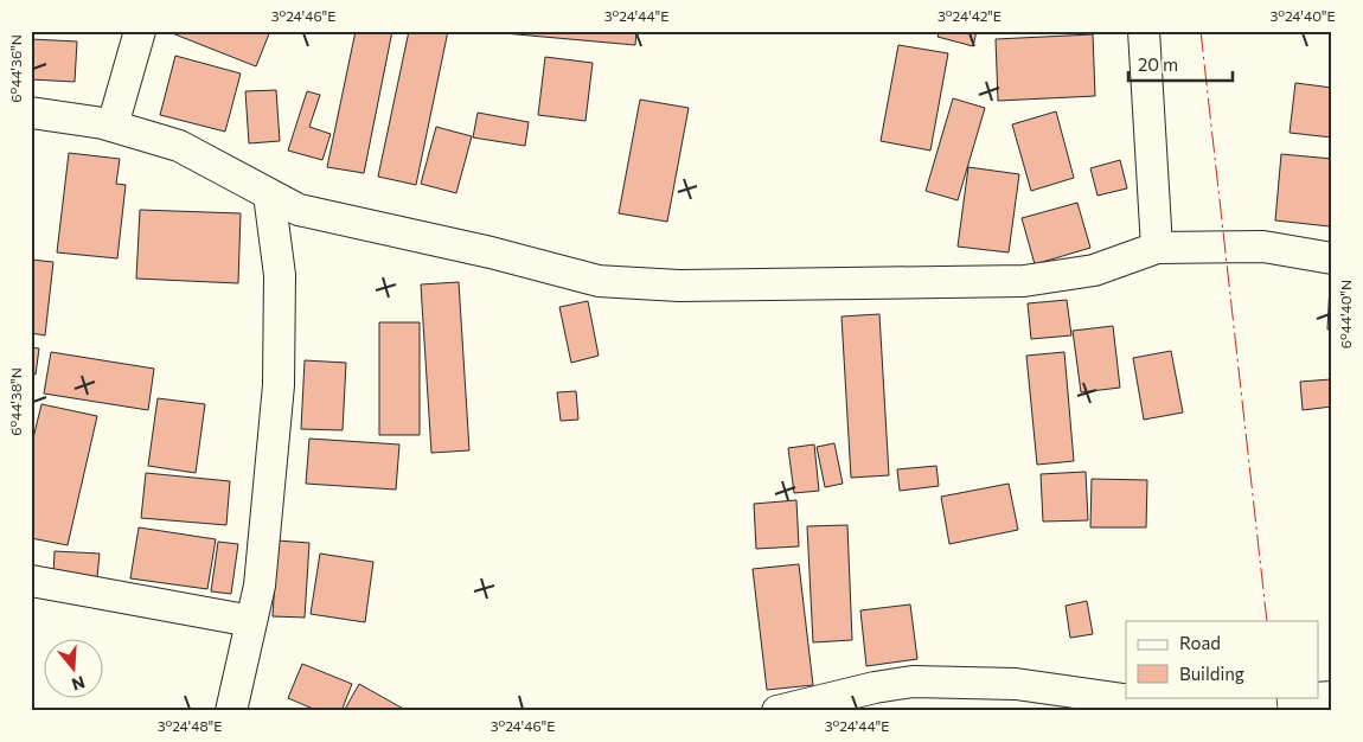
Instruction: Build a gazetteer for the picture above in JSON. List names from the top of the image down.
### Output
{
  "legend": ["Road", "Building"],
  "scale_bar": "20 m",
  "north": "bottom",
  "coordinates": [
    "3°24'46\"E",
    "3°24'44\"E",
    "3°24'42\"E",
    "3°24'40\"E",
    "6°44'36\"N",
    "6°44'40\"N",
    "6°44'38\"N",
    "3°24'48\"E"
  ]
}
